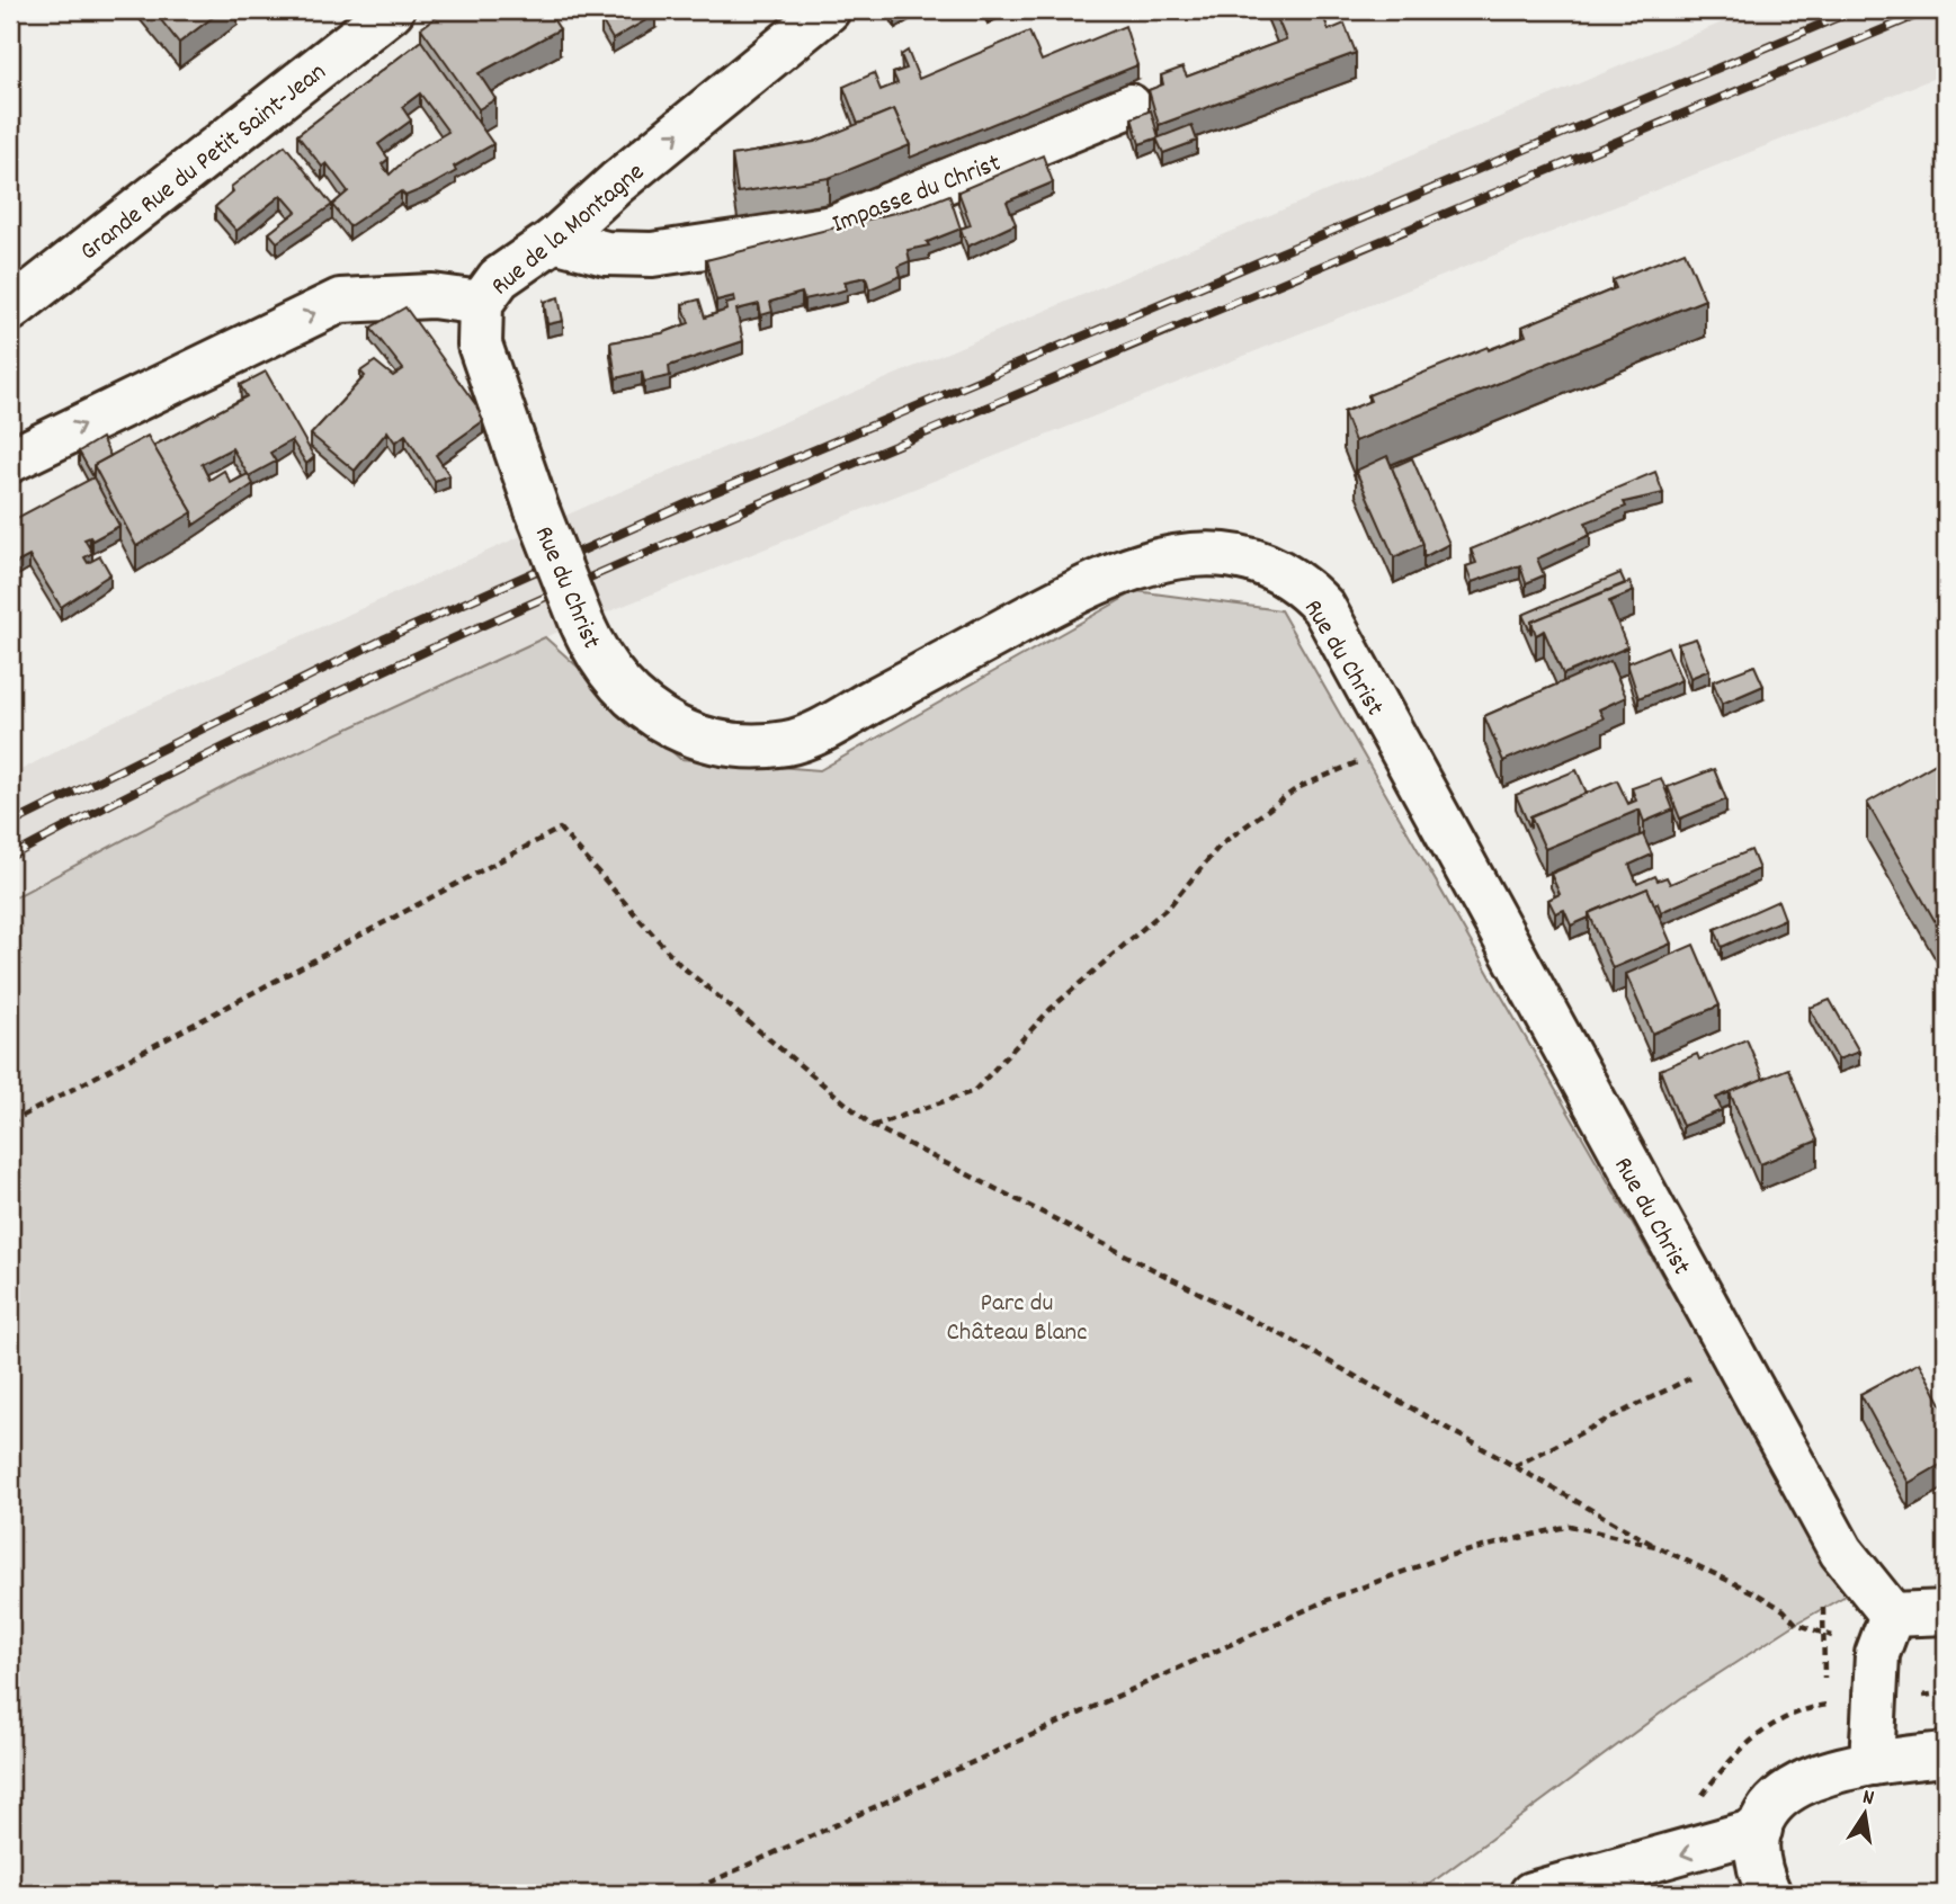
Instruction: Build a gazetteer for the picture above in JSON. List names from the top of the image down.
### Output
{
  "streets": {
    "street": [
      "Grande Rue du Petit Saint-Jean",
      "Impasse du Christ",
      "Rue de la Montagne",
      "Rue du Christ"
    ]
  },
  "crossings": [
    ["Impasse du Christ", "Rue de la Montagne"],
    ["Rue de la Montagne", "Rue du Christ"]
  ],
  "one_way": ["Rue de la Montagne"],
  "parks": ["Parc du Château Blanc"],
  "north": "top"
}
